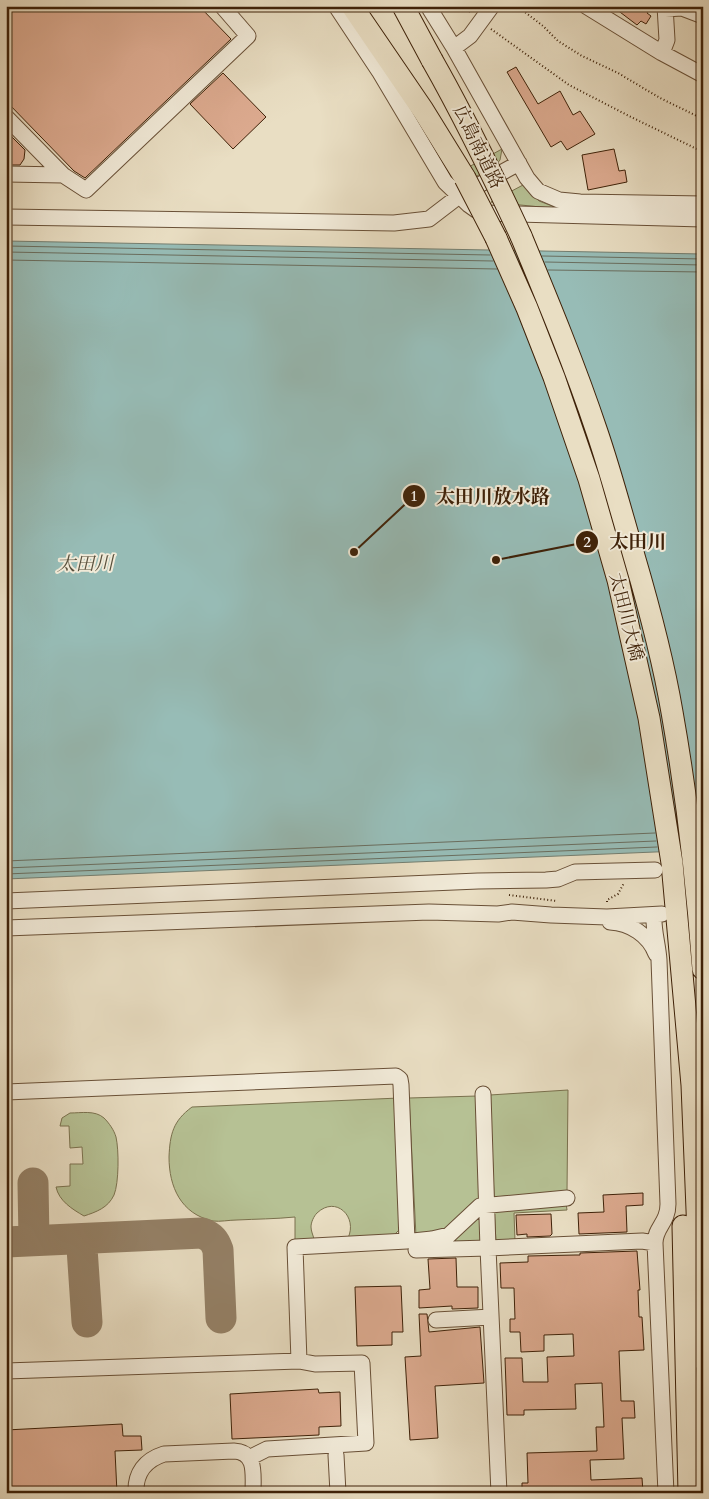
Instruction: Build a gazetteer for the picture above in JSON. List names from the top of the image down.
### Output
{
  "streets": {
    "highway": ["広島南道路", "太田川大橋"]
  },
  "crossings": [
    ["広島南道路", "太田川大橋"]
  ],
  "water": ["太田川"],
  "places": ["太田川放水路", "太田川"]
}
